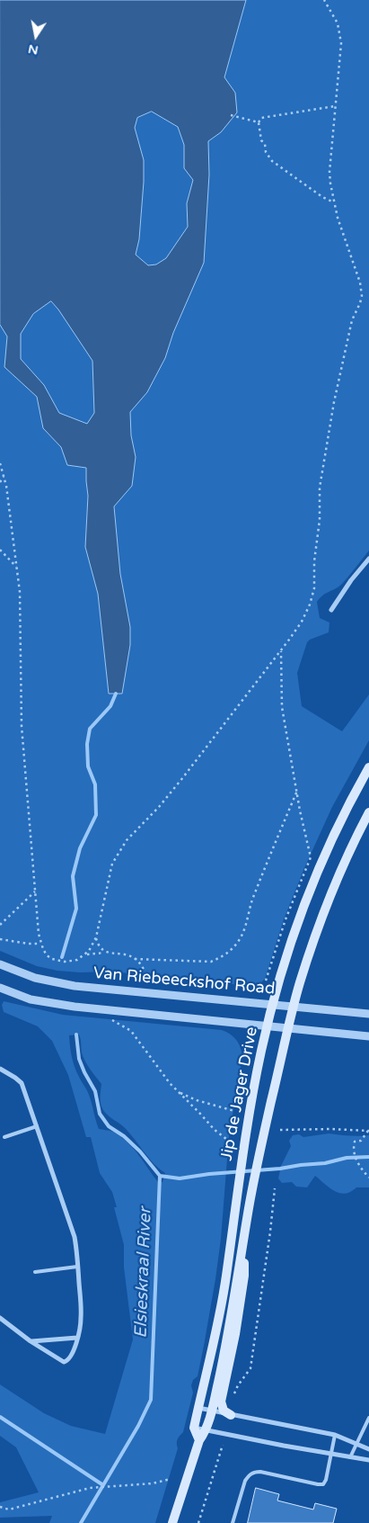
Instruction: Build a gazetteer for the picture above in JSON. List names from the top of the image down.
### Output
{
  "streets": {
    "main road": ["Jip de Jager Drive"],
    "street": ["Van Riebeeckshof Road"]
  },
  "crossings": [
    ["Van Riebeeckshof Road", "Jip de Jager Drive"]
  ],
  "water": ["Elsieskraal River"],
  "north": "bottom"
}
